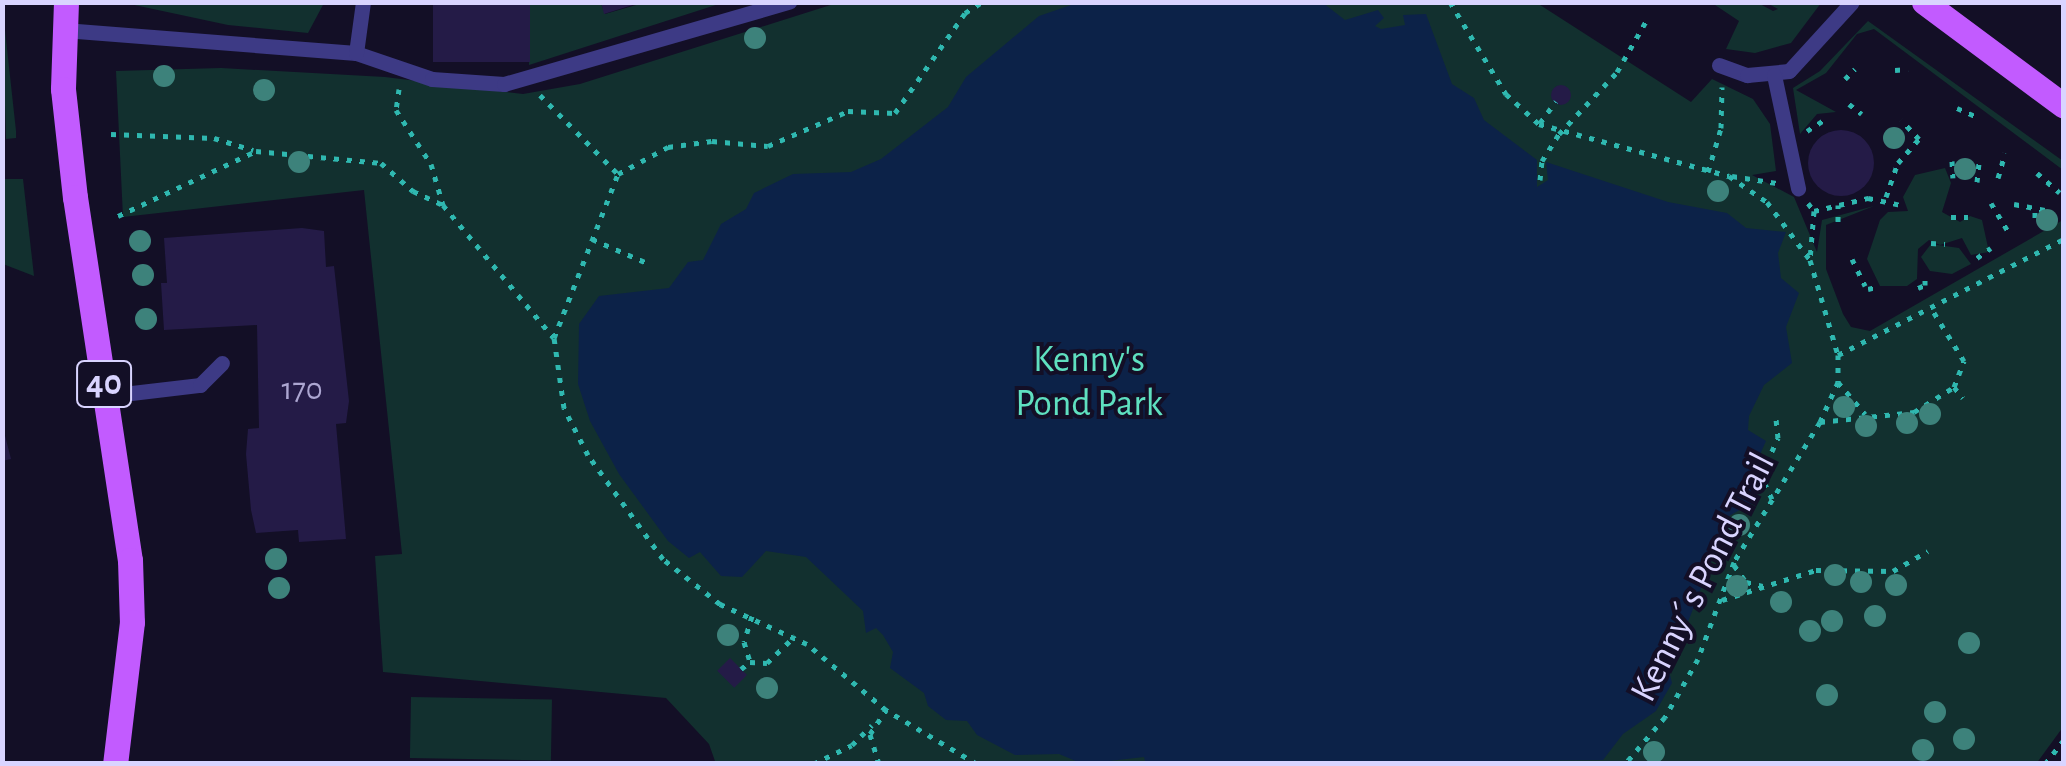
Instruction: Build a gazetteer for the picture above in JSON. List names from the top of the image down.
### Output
{
  "streets": {
    "main road": ["40"],
    "path": ["Kenny´s Pond Trail"]
  },
  "parks": ["Kenny's Pond Park"],
  "house_numbers": ["170"]
}
